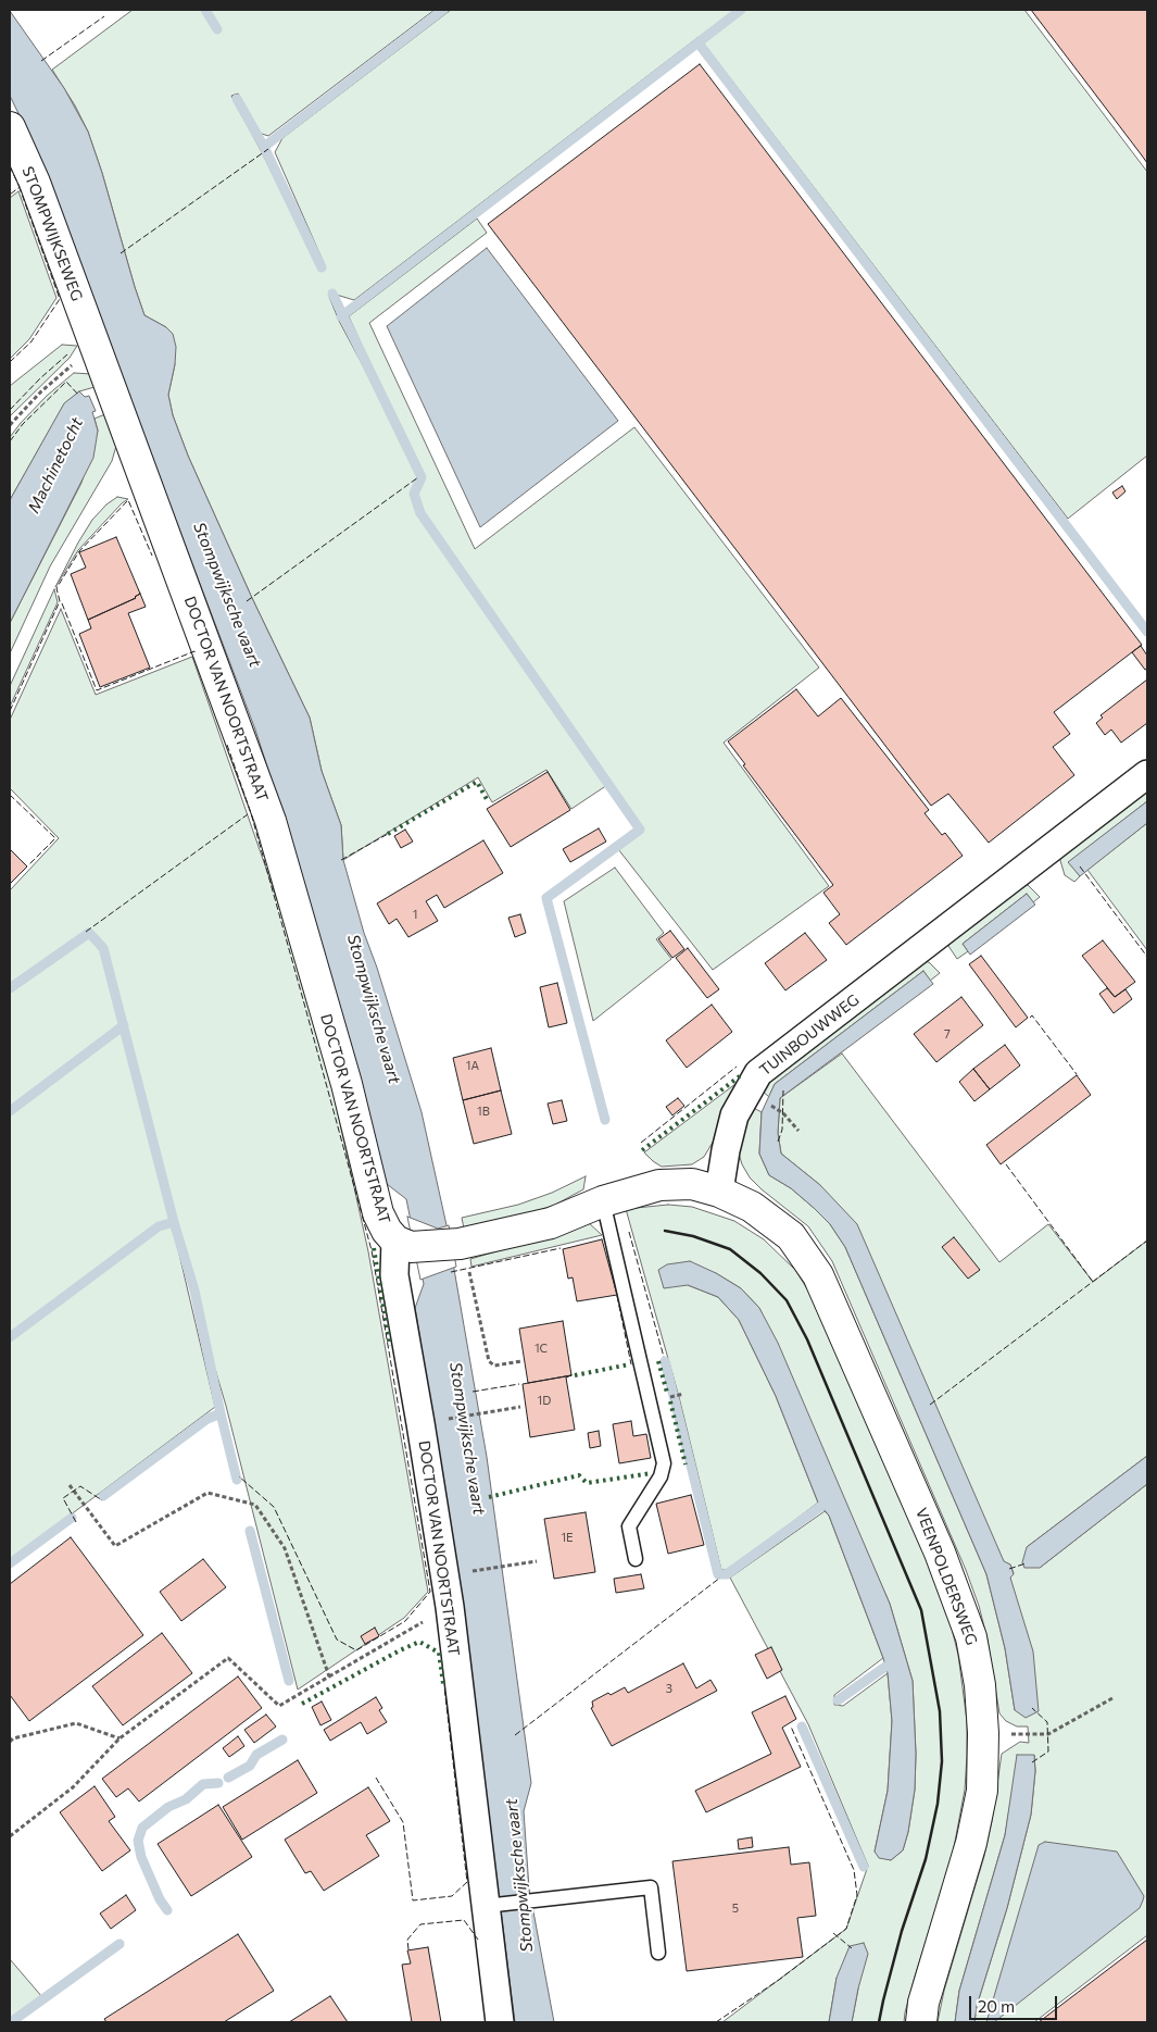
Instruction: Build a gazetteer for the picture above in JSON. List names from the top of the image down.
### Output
{
  "streets": {
    "street": [
      "STOMPWIJKSEWEG",
      "DOCTOR VAN NOORTSTRAAT",
      "TUINBOUWWEG",
      "VEENPOLDERSWEG"
    ]
  },
  "crossings": [
    ["STOMPWIJKSEWEG", "DOCTOR VAN NOORTSTRAAT"],
    ["TUINBOUWWEG", "VEENPOLDERSWEG"]
  ],
  "water": ["Machinetocht", "Stompwijksche vaart"],
  "house_numbers": [
    "1",
    "7",
    "1A",
    "1B",
    "1C",
    "1D",
    "1E",
    "3",
    "5"
  ],
  "scale_bar": "20 m"
}
